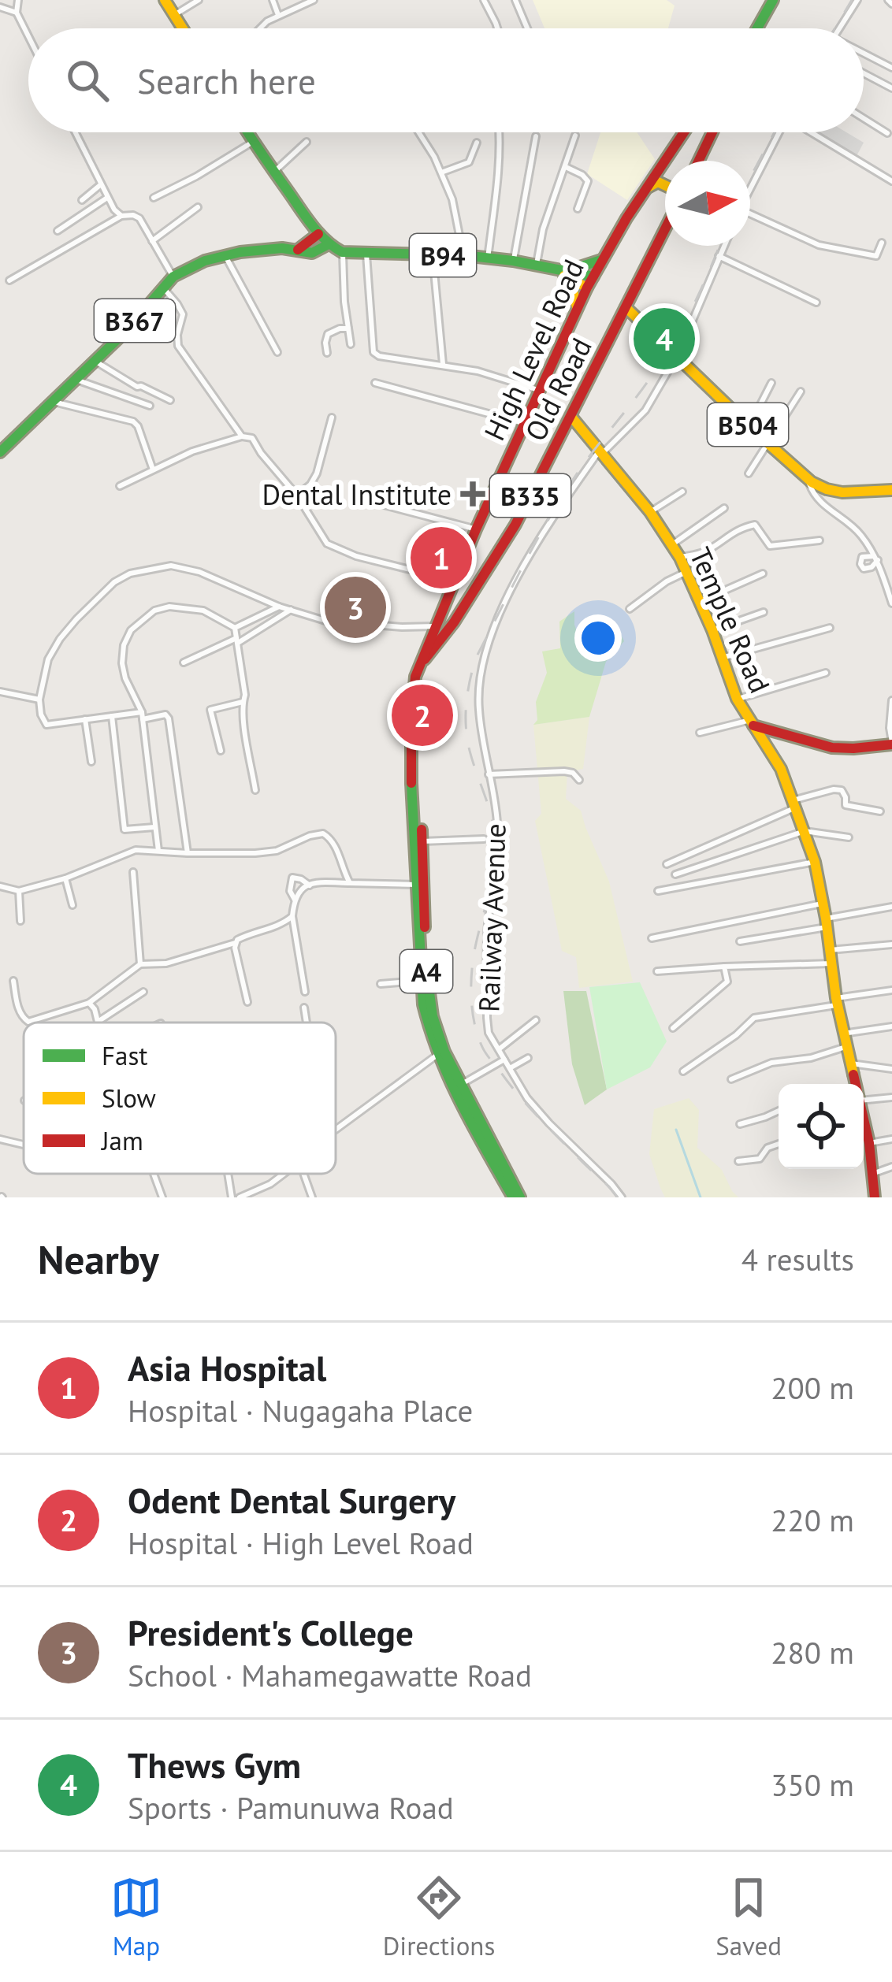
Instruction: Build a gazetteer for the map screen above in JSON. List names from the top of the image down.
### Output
{
  "streets": {
    "main road": [
      "B94",
      "B367",
      "High Level Road",
      "Old Road",
      "B504",
      "B335",
      "Temple Road",
      "A4"
    ],
    "street": ["Railway Avenue"]
  },
  "crossings": [
    ["B94", "B367"],
    ["B94", "High Level Road"],
    ["High Level Road", "Old Road"],
    ["Old Road", "B504"],
    ["Old Road", "Temple Road"],
    ["B504", "Railway Avenue"],
    ["Temple Road", "Railway Avenue"]
  ],
  "places": {
    "health": ["Dental Institute"]
  },
  "legend": ["Fast", "Slow", "Jam"],
  "north": "right",
  "page": {
    "search": "Search here",
    "pins": [
      "4",
      "1",
      "3",
      "2"
    ],
    "heading": ["Nearby", "4 results"],
    "list": [
      {
        "mark": "1",
        "name": "Asia Hospital",
        "note": "Hospital · Nugagaha Place",
        "value": "200 m"
      },
      {
        "mark": "2",
        "name": "Odent Dental Surgery",
        "note": "Hospital · High Level Road",
        "value": "220 m"
      },
      {
        "mark": "3",
        "name": "President's College",
        "note": "School · Mahamegawatte Road",
        "value": "280 m"
      },
      {
        "mark": "4",
        "name": "Thews Gym",
        "note": "Sports · Pamunuwa Road",
        "value": "350 m"
      }
    ],
    "nav": ["Map", "Directions", "Saved"]
  }
}
